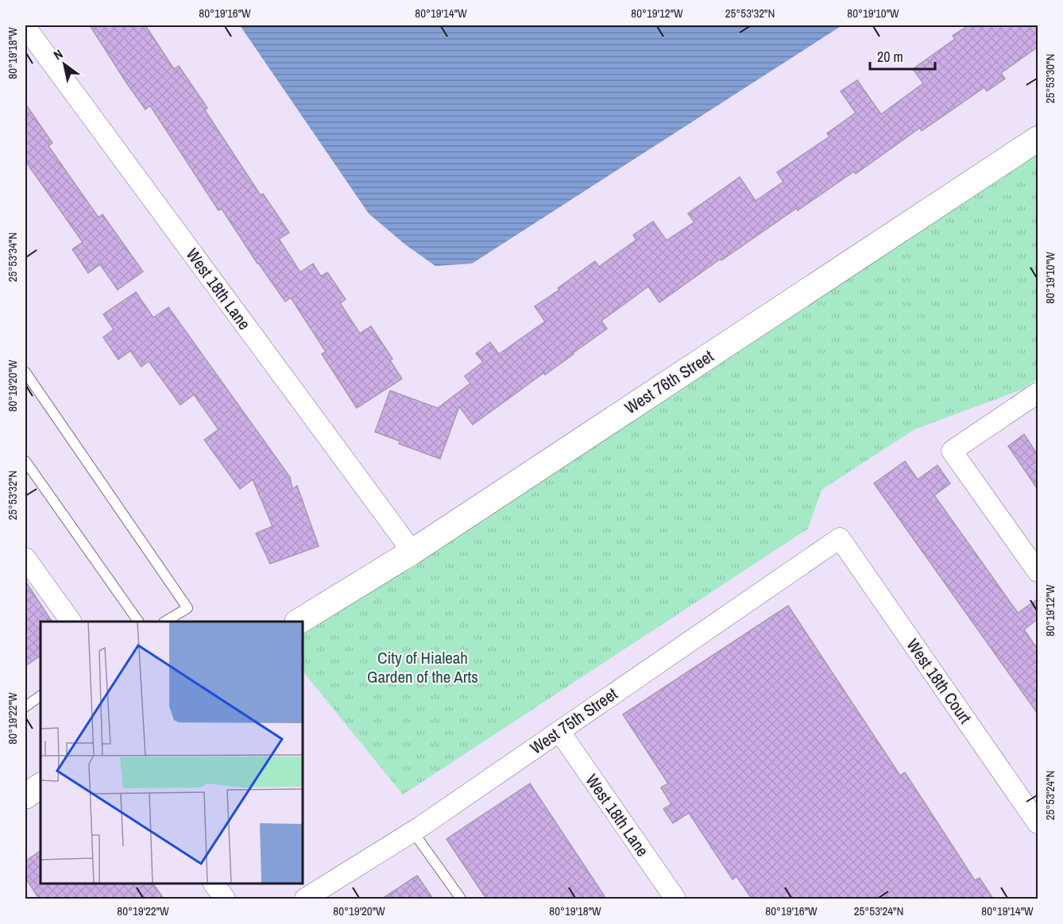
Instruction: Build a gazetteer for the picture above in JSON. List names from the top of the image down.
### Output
{
  "streets": {
    "street": [
      "West 18th Lane",
      "West 76th Street",
      "West 18th Court",
      "West 75th Street"
    ]
  },
  "crossings": [
    ["West 18th Lane", "West 76th Street"],
    ["West 18th Lane", "West 75th Street"],
    ["West 18th Court", "West 75th Street"]
  ],
  "parks": ["City of Hialeah Garden of the Arts"],
  "scale_bar": "20 m",
  "north": "top left",
  "coordinates": [
    "80°19'16\"W",
    "80°19'14\"W",
    "80°19'12\"W",
    "25°53'32\"N",
    "80°19'10\"W",
    "80°19'18\"W",
    "25°53'30\"N",
    "25°53'34\"N",
    "80°19'20\"W",
    "80°19'22\"W",
    "25°53'24\"N"
  ]
}
